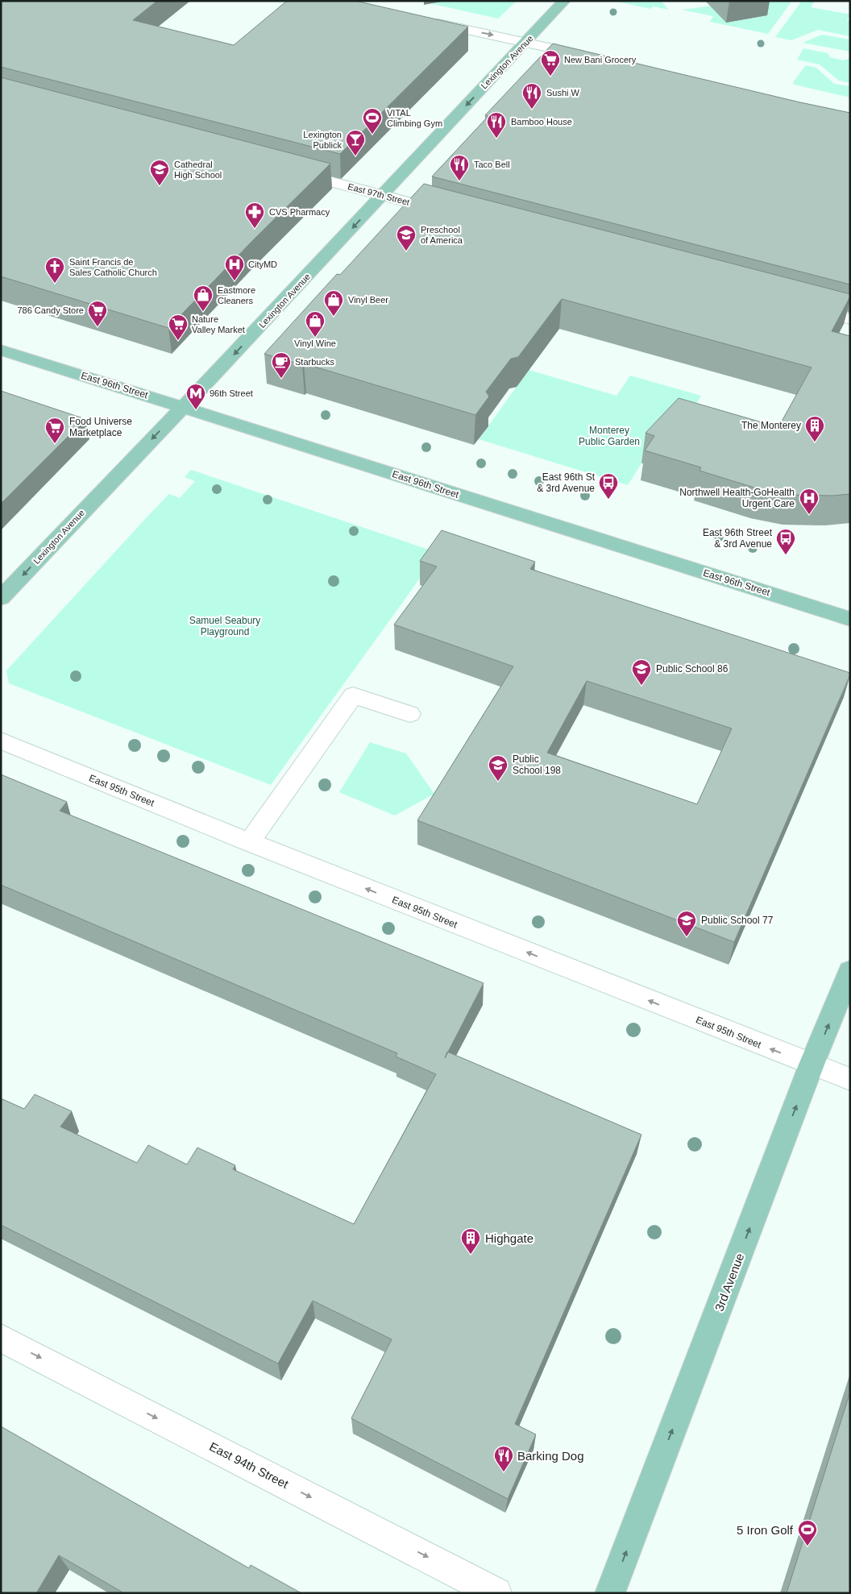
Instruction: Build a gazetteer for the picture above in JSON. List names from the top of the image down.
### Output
{
  "streets": {
    "main road": ["Lexington Avenue", "East 96th Street", "3rd Avenue"],
    "street": ["East 97th Street", "East 95th Street", "East 94th Street"]
  },
  "crossings": [
    ["Lexington Avenue", "East 97th Street"],
    ["Lexington Avenue", "East 96th Street"],
    ["East 95th Street", "3rd Avenue"]
  ],
  "one_way": [
    "Lexington Avenue",
    "East 95th Street",
    "3rd Avenue",
    "East 94th Street"
  ],
  "parks": ["Monterey Public Garden", "Samuel Seabury Playground"],
  "places": {
    "supermarket": [
      "New Bani Grocery",
      "786 Candy Store",
      "Nature Valley Market",
      "Food Universe Marketplace"
    ],
    "restaurant": [
      "Sushi W",
      "Bamboo House",
      "Taco Bell",
      "Barking Dog"
    ],
    "sports": ["VITAL Climbing Gym", "5 Iron Golf"],
    "bar": ["Lexington Publick"],
    "school or university": [
      "Cathedral High School",
      "Preschool of America",
      "Public School 86",
      "Public School 198",
      "Public School 77"
    ],
    "pharmacy": ["CVS Pharmacy"],
    "hospital": ["CityMD", "Northwell Health-GoHealth Urgent Care"],
    "church": ["Saint Francis de Sales Catholic Church"],
    "shop": ["Eastmore Cleaners", "Vinyl Beer", "Vinyl Wine"],
    "cafe": ["Starbucks"],
    "metro station": ["96th Street"],
    "building": ["The Monterey", "Highgate"],
    "bus stop": ["East 96th St & 3rd Avenue", "East 96th Street & 3rd Avenue"]
  }
}
